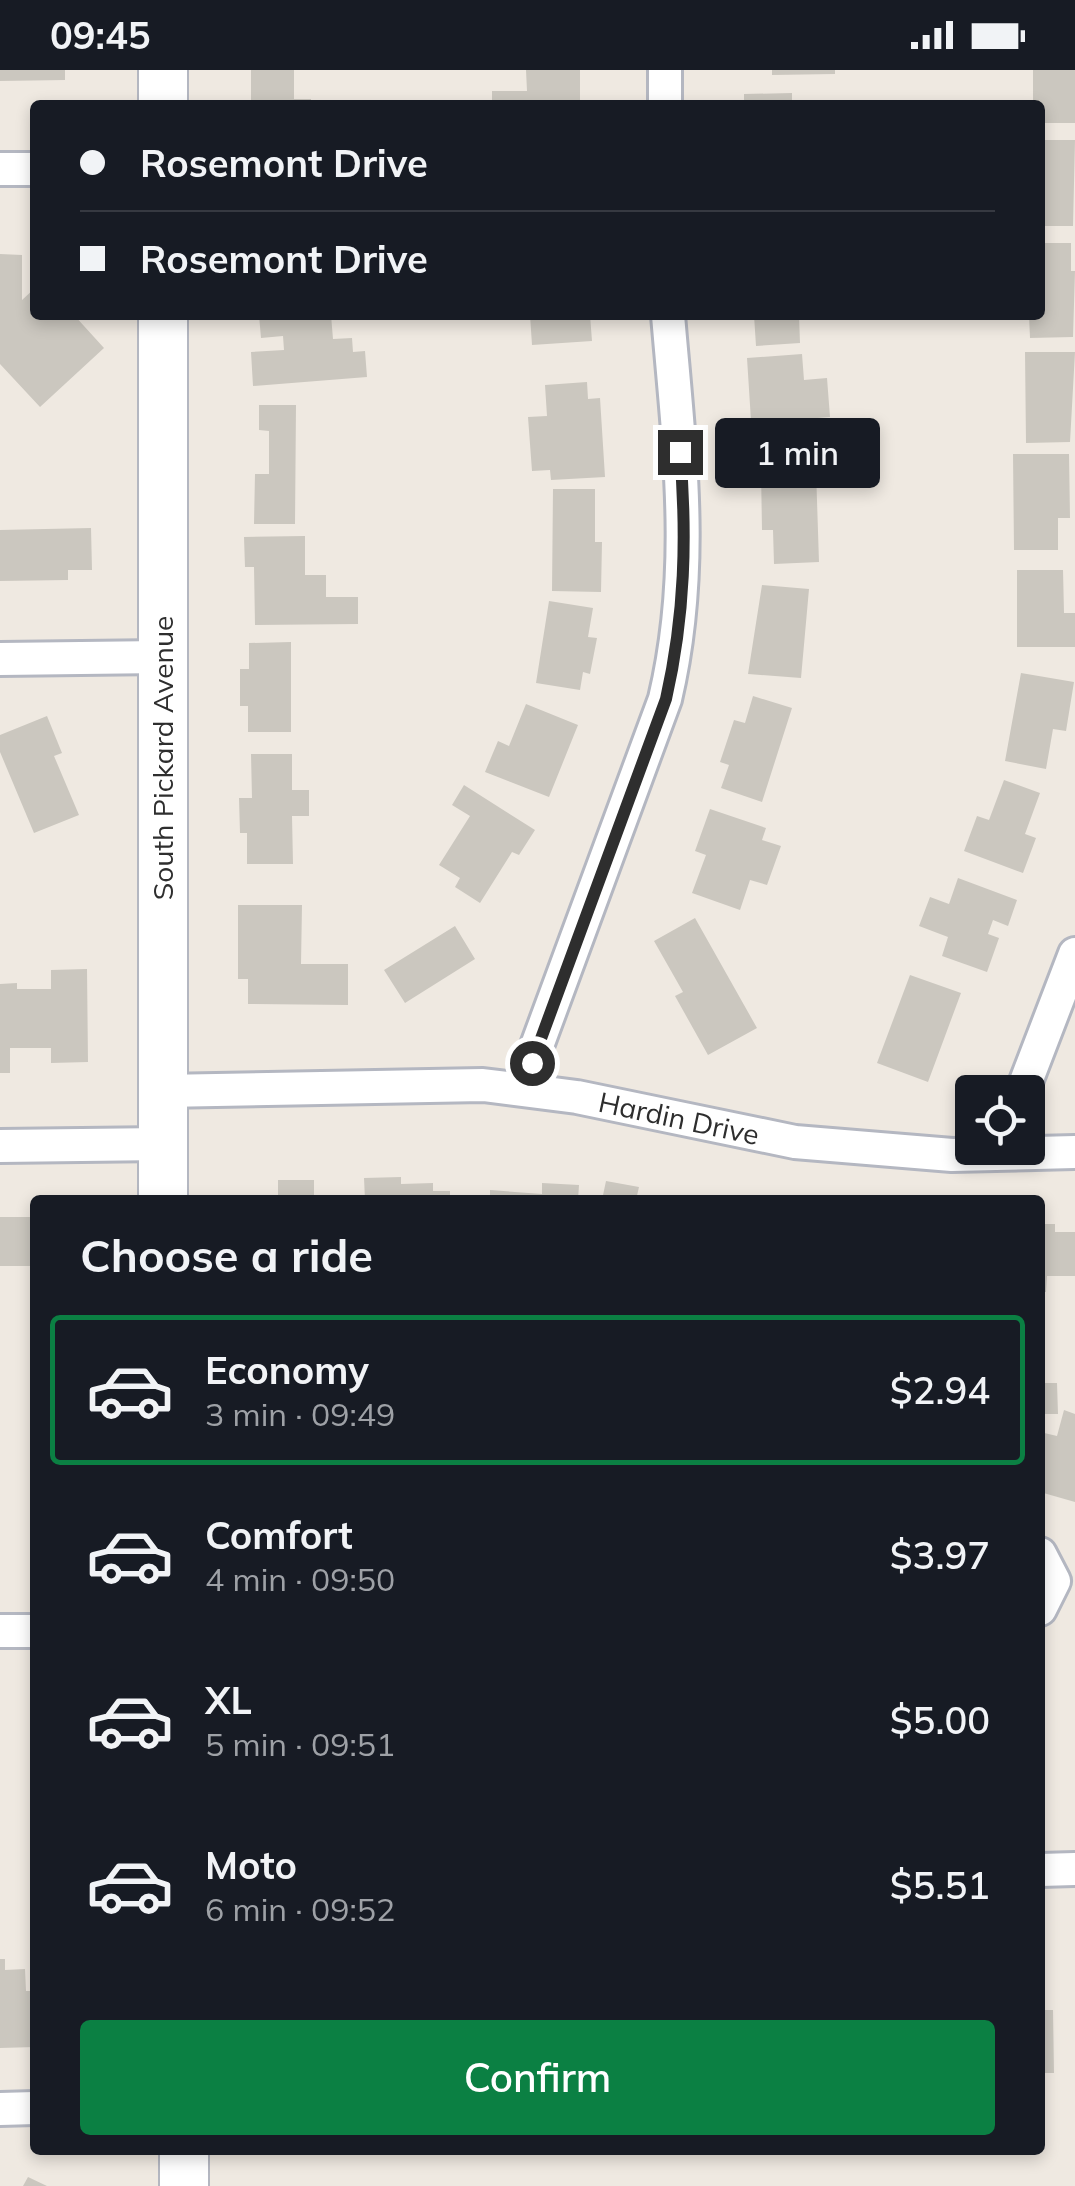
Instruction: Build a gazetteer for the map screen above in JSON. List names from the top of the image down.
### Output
{
  "streets": {
    "street": ["South Pickard Avenue", "Hardin Drive"]
  },
  "crossings": [
    ["South Pickard Avenue", "Hardin Drive"]
  ],
  "page": {
    "status": "09:45",
    "banner": ["Rosemont Drive", "Rosemont Drive"],
    "bubble": "1 min",
    "heading": "Choose a ride",
    "list": [
      {
        "name": "Economy",
        "note": "3 min · 09:49",
        "value": "$2.94"
      },
      {
        "name": "Comfort",
        "note": "4 min · 09:50",
        "value": "$3.97"
      },
      {
        "name": "XL",
        "note": "5 min · 09:51",
        "value": "$5.00"
      },
      {
        "name": "Moto",
        "note": "6 min · 09:52",
        "value": "$5.51"
      }
    ],
    "buttons": "Confirm"
  }
}
